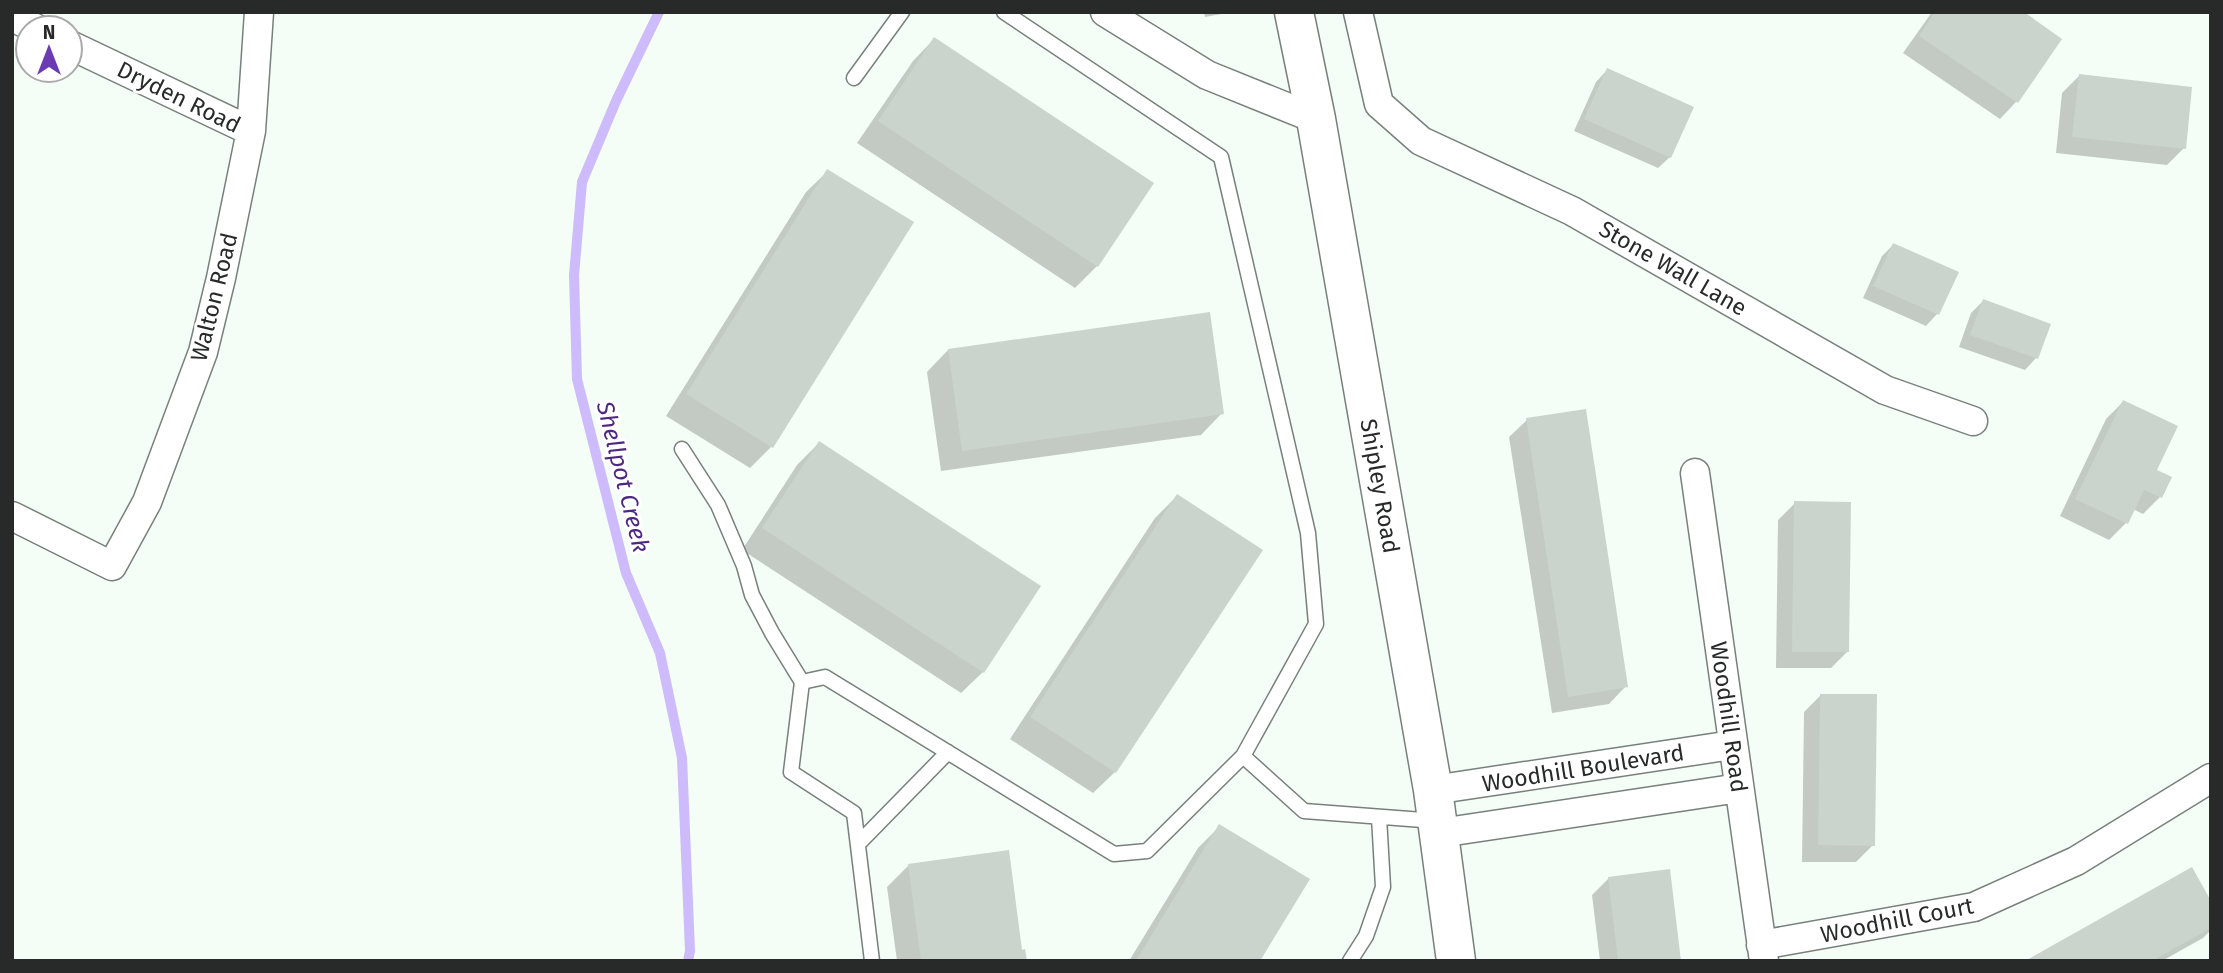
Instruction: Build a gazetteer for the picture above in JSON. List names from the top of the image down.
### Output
{
  "streets": {
    "main road": ["Shipley Road"],
    "street": [
      "Dryden Road",
      "Stone Wall Lane",
      "Walton Road",
      "Woodhill Road",
      "Woodhill Boulevard",
      "Woodhill Court"
    ]
  },
  "crossings": [
    ["Dryden Road", "Walton Road"],
    ["Shipley Road", "Woodhill Boulevard"],
    ["Woodhill Road", "Woodhill Boulevard"],
    ["Woodhill Road", "Woodhill Court"]
  ],
  "water": ["Shellpot Creek"],
  "north": "top"
}
